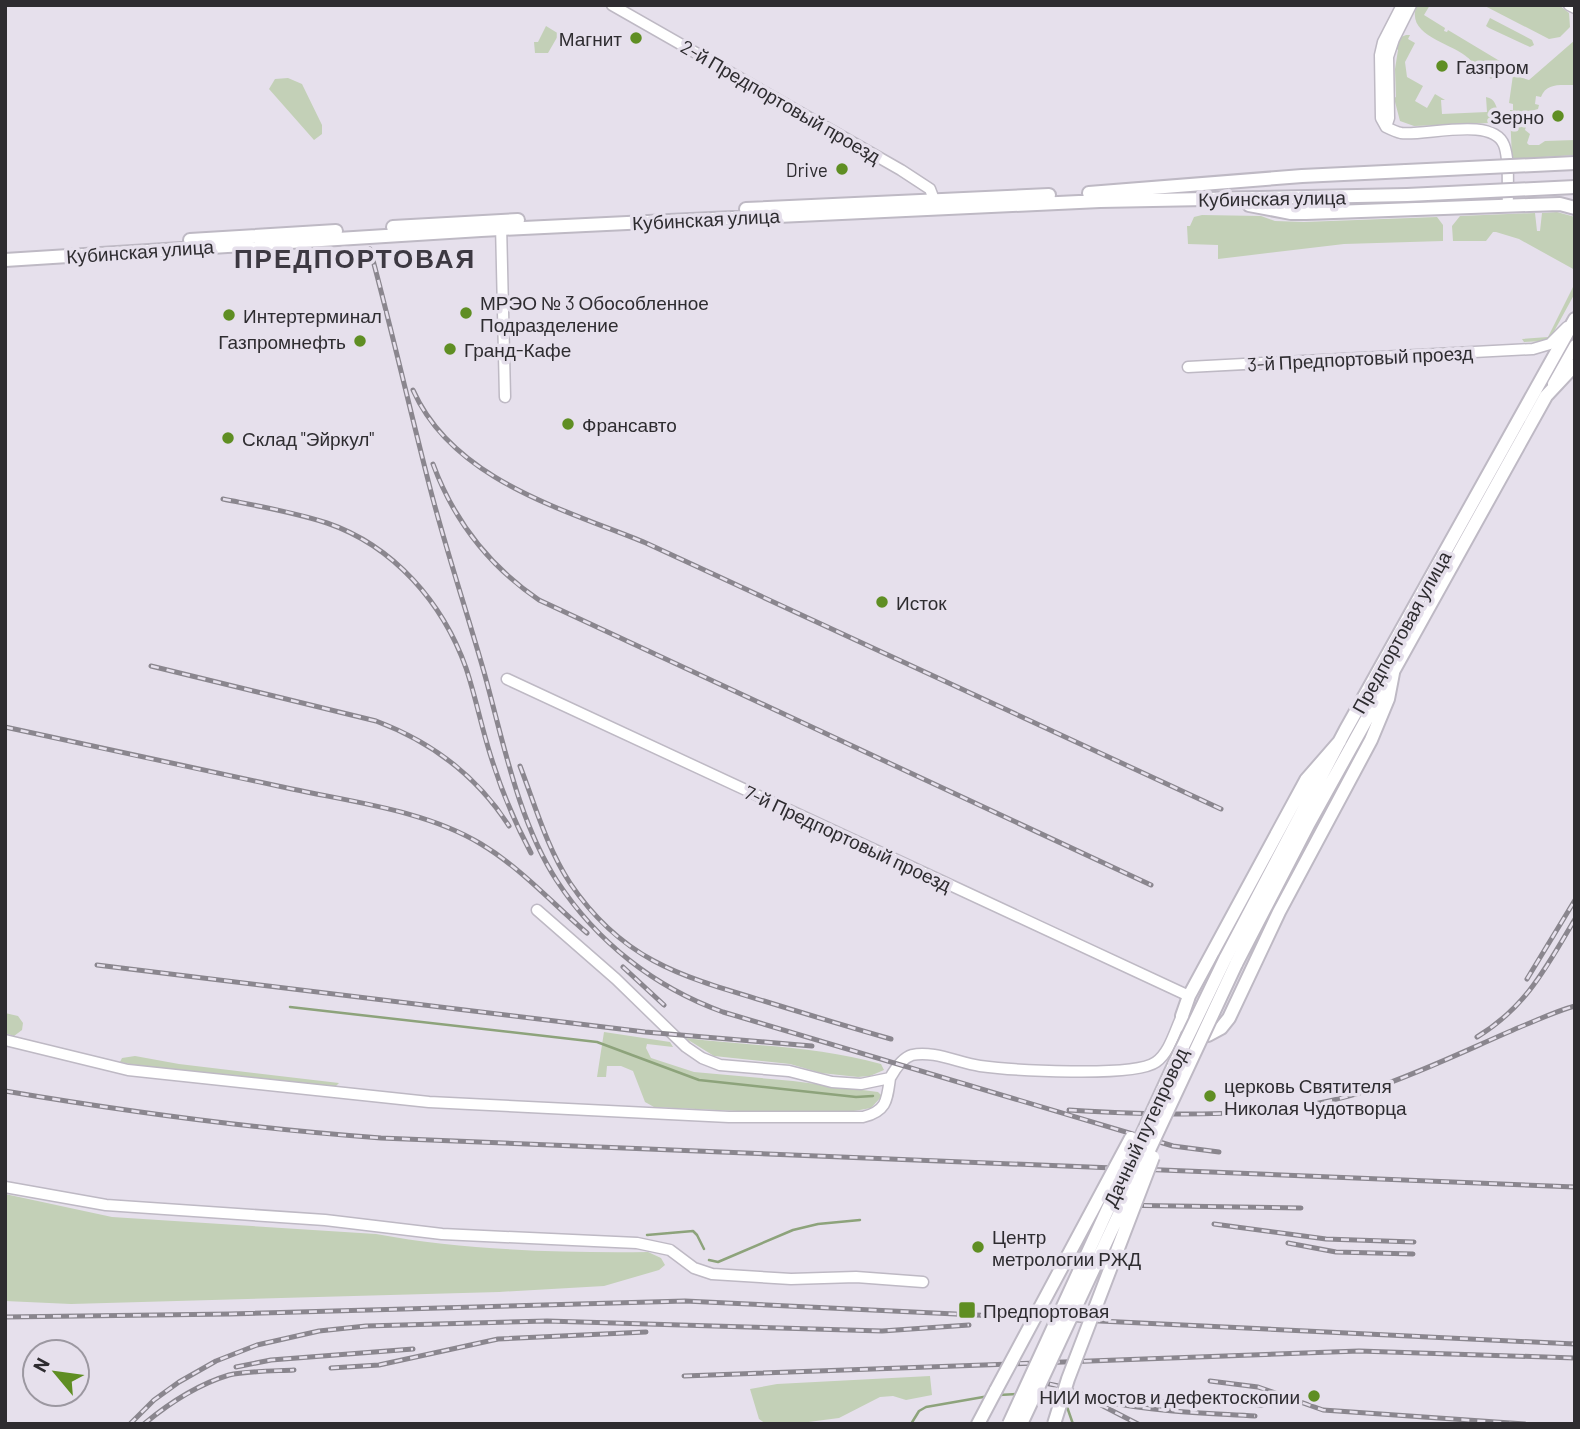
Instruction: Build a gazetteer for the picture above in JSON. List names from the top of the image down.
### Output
{
  "streets": {
    "main road": ["Кубинская улица", "Предпортовая улица", "Дачный путепровод"],
    "street": ["2-й Предпортовый проезд", "3-й Предпортовый проезд", "7-й Предпортовый проезд"]
  },
  "crossings": [
    ["2-й Предпортовый проезд", "Кубинская улица"],
    ["3-й Предпортовый проезд", "Предпортовая улица"],
    ["Предпортовая улица", "Дачный путепровод"]
  ],
  "districts": ["ПРЕДПОРТОВАЯ"],
  "places": {
    "other": [
      "Магнит",
      "Газпром",
      "Зерно",
      "Drive",
      "МРЭО № 3 Обособленное Подразделение",
      "Интертерминал",
      "Газпромнефть",
      "Гранд-Кафе",
      "Франсавто",
      "Склад \"Эйркул\"",
      "Исток",
      "церковь Святителя Николая Чудотворца",
      "Центр метрологии РЖД",
      "НИИ мостов и дефектоскопии"
    ],
    "transit": ["Предпортовая"]
  },
  "north": "top left"
}
